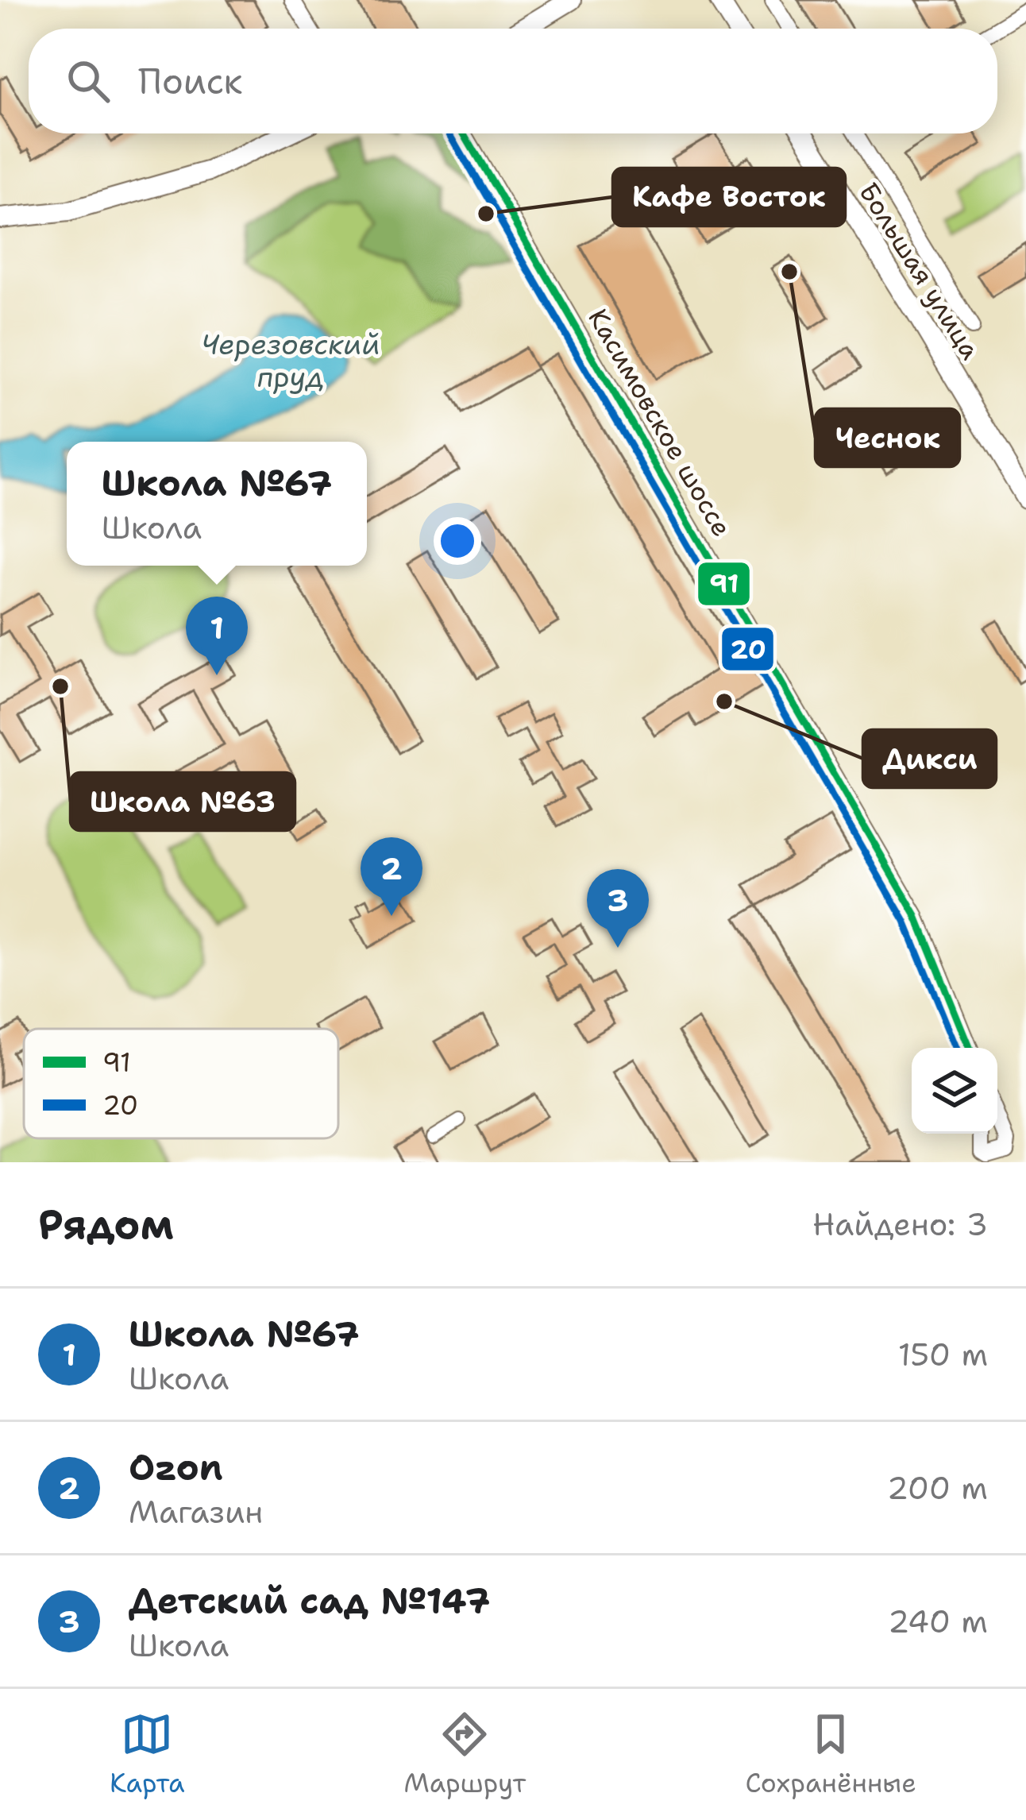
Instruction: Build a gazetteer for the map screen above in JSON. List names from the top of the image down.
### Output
{
  "streets": {
    "street": ["Большая улица", "Касимовское шоссе"]
  },
  "water": ["Черезовский пруд"],
  "places": [
    "Кафе Восток",
    "Чеснок",
    "Школа №63",
    "Дикси"
  ],
  "lines": ["transit line 91", "transit line 20"],
  "legend": ["91", "20"],
  "page": {
    "search": "Поиск",
    "popup": ["Школа №67", "Школа"],
    "pins": ["1", "2", "3"],
    "heading": ["Рядом", "Найдено: 3"],
    "list": [
      {
        "mark": "1",
        "name": "Школа №67",
        "note": "Школа",
        "value": "150 m"
      },
      {
        "mark": "2",
        "name": "Ozon",
        "note": "Магазин",
        "value": "200 m"
      },
      {
        "mark": "3",
        "name": "Детский сад №147",
        "note": "Школа",
        "value": "240 m"
      }
    ],
    "nav": ["Карта", "Маршрут", "Сохранённые"]
  }
}
